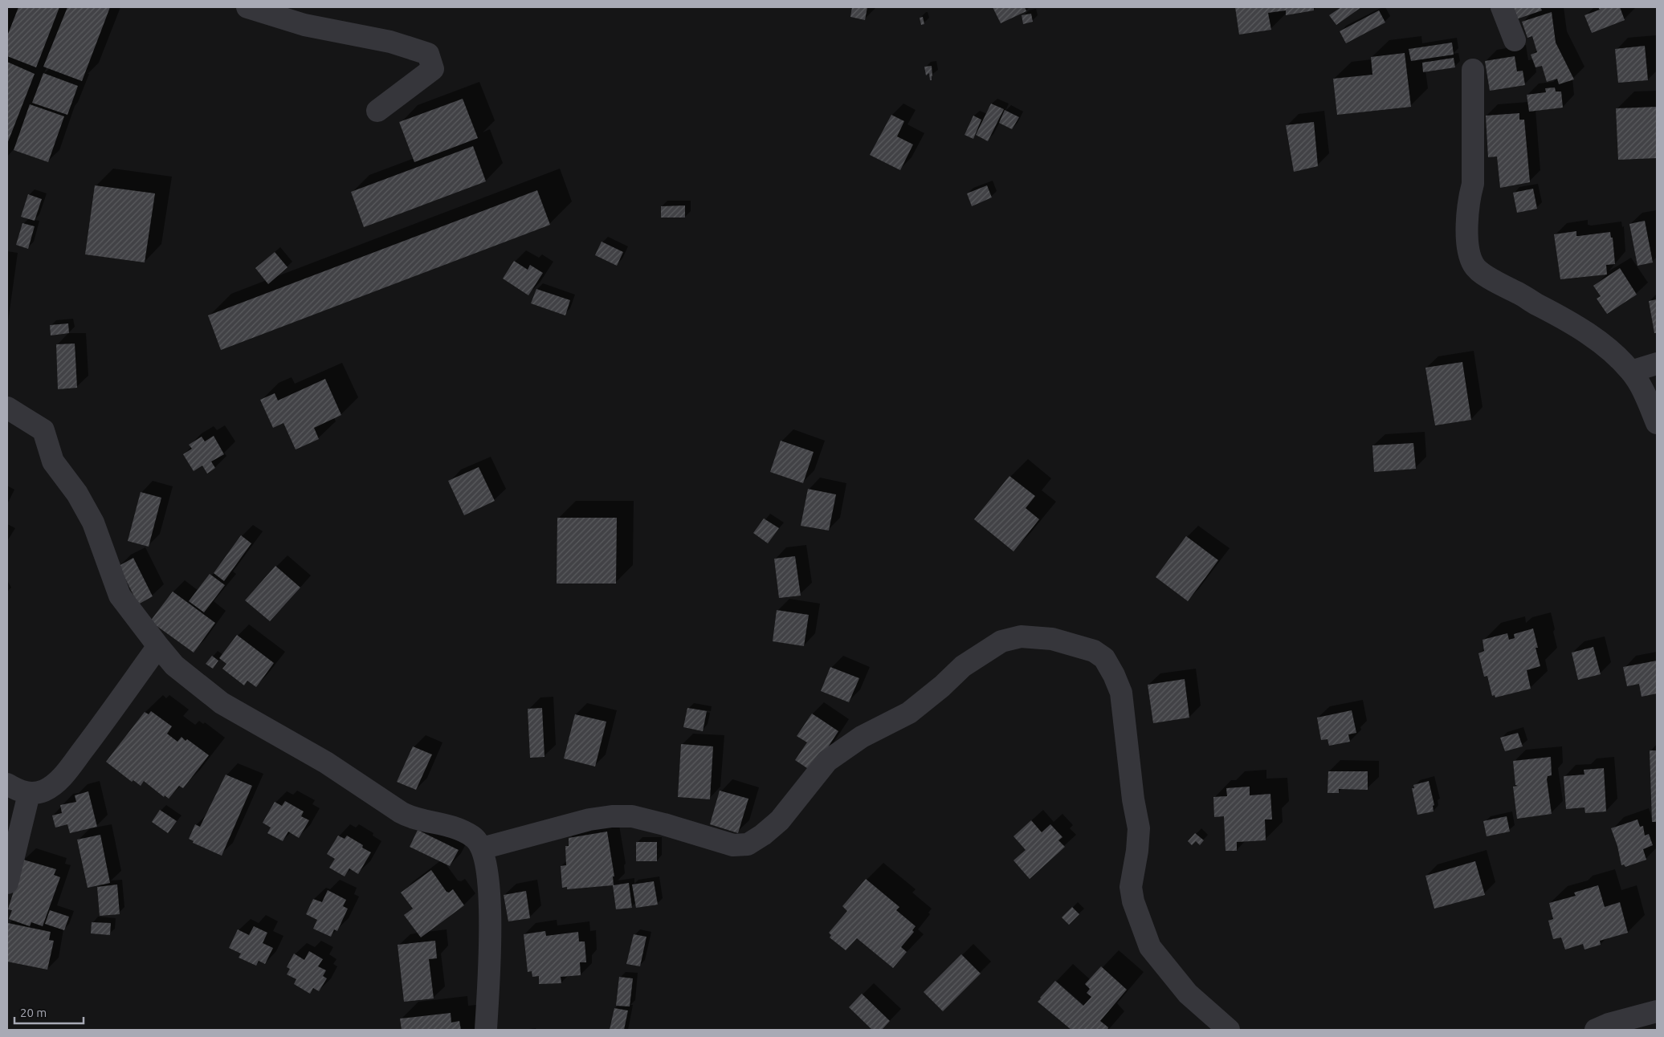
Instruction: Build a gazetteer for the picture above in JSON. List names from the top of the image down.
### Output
{
  "scale_bar": "20 m"
}
